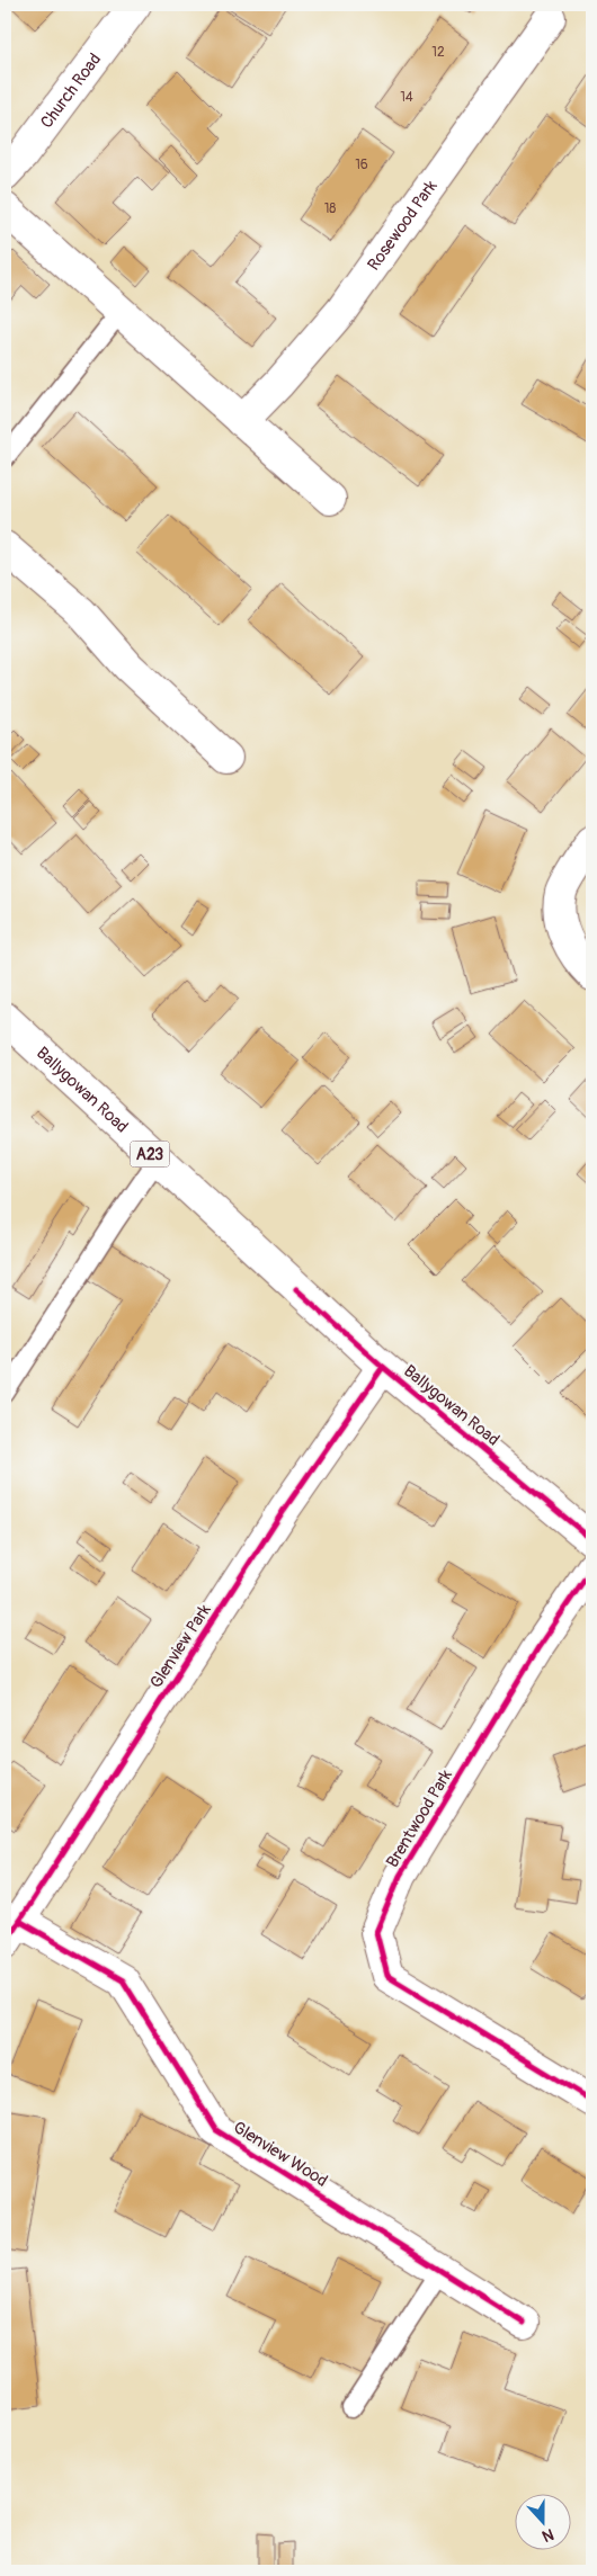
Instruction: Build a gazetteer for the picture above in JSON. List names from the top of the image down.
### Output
{
  "streets": {
    "street": [
      "Church Road",
      "Rosewood Park",
      "Ballygowan Road",
      "A23",
      "Glenview Park",
      "Brentwood Park",
      "Glenview Wood"
    ]
  },
  "crossings": [
    ["Ballygowan Road", "Glenview Park"],
    ["Glenview Park", "Glenview Wood"]
  ],
  "house_numbers": [
    "12",
    "14",
    "16",
    "18"
  ],
  "north": "bottom"
}
